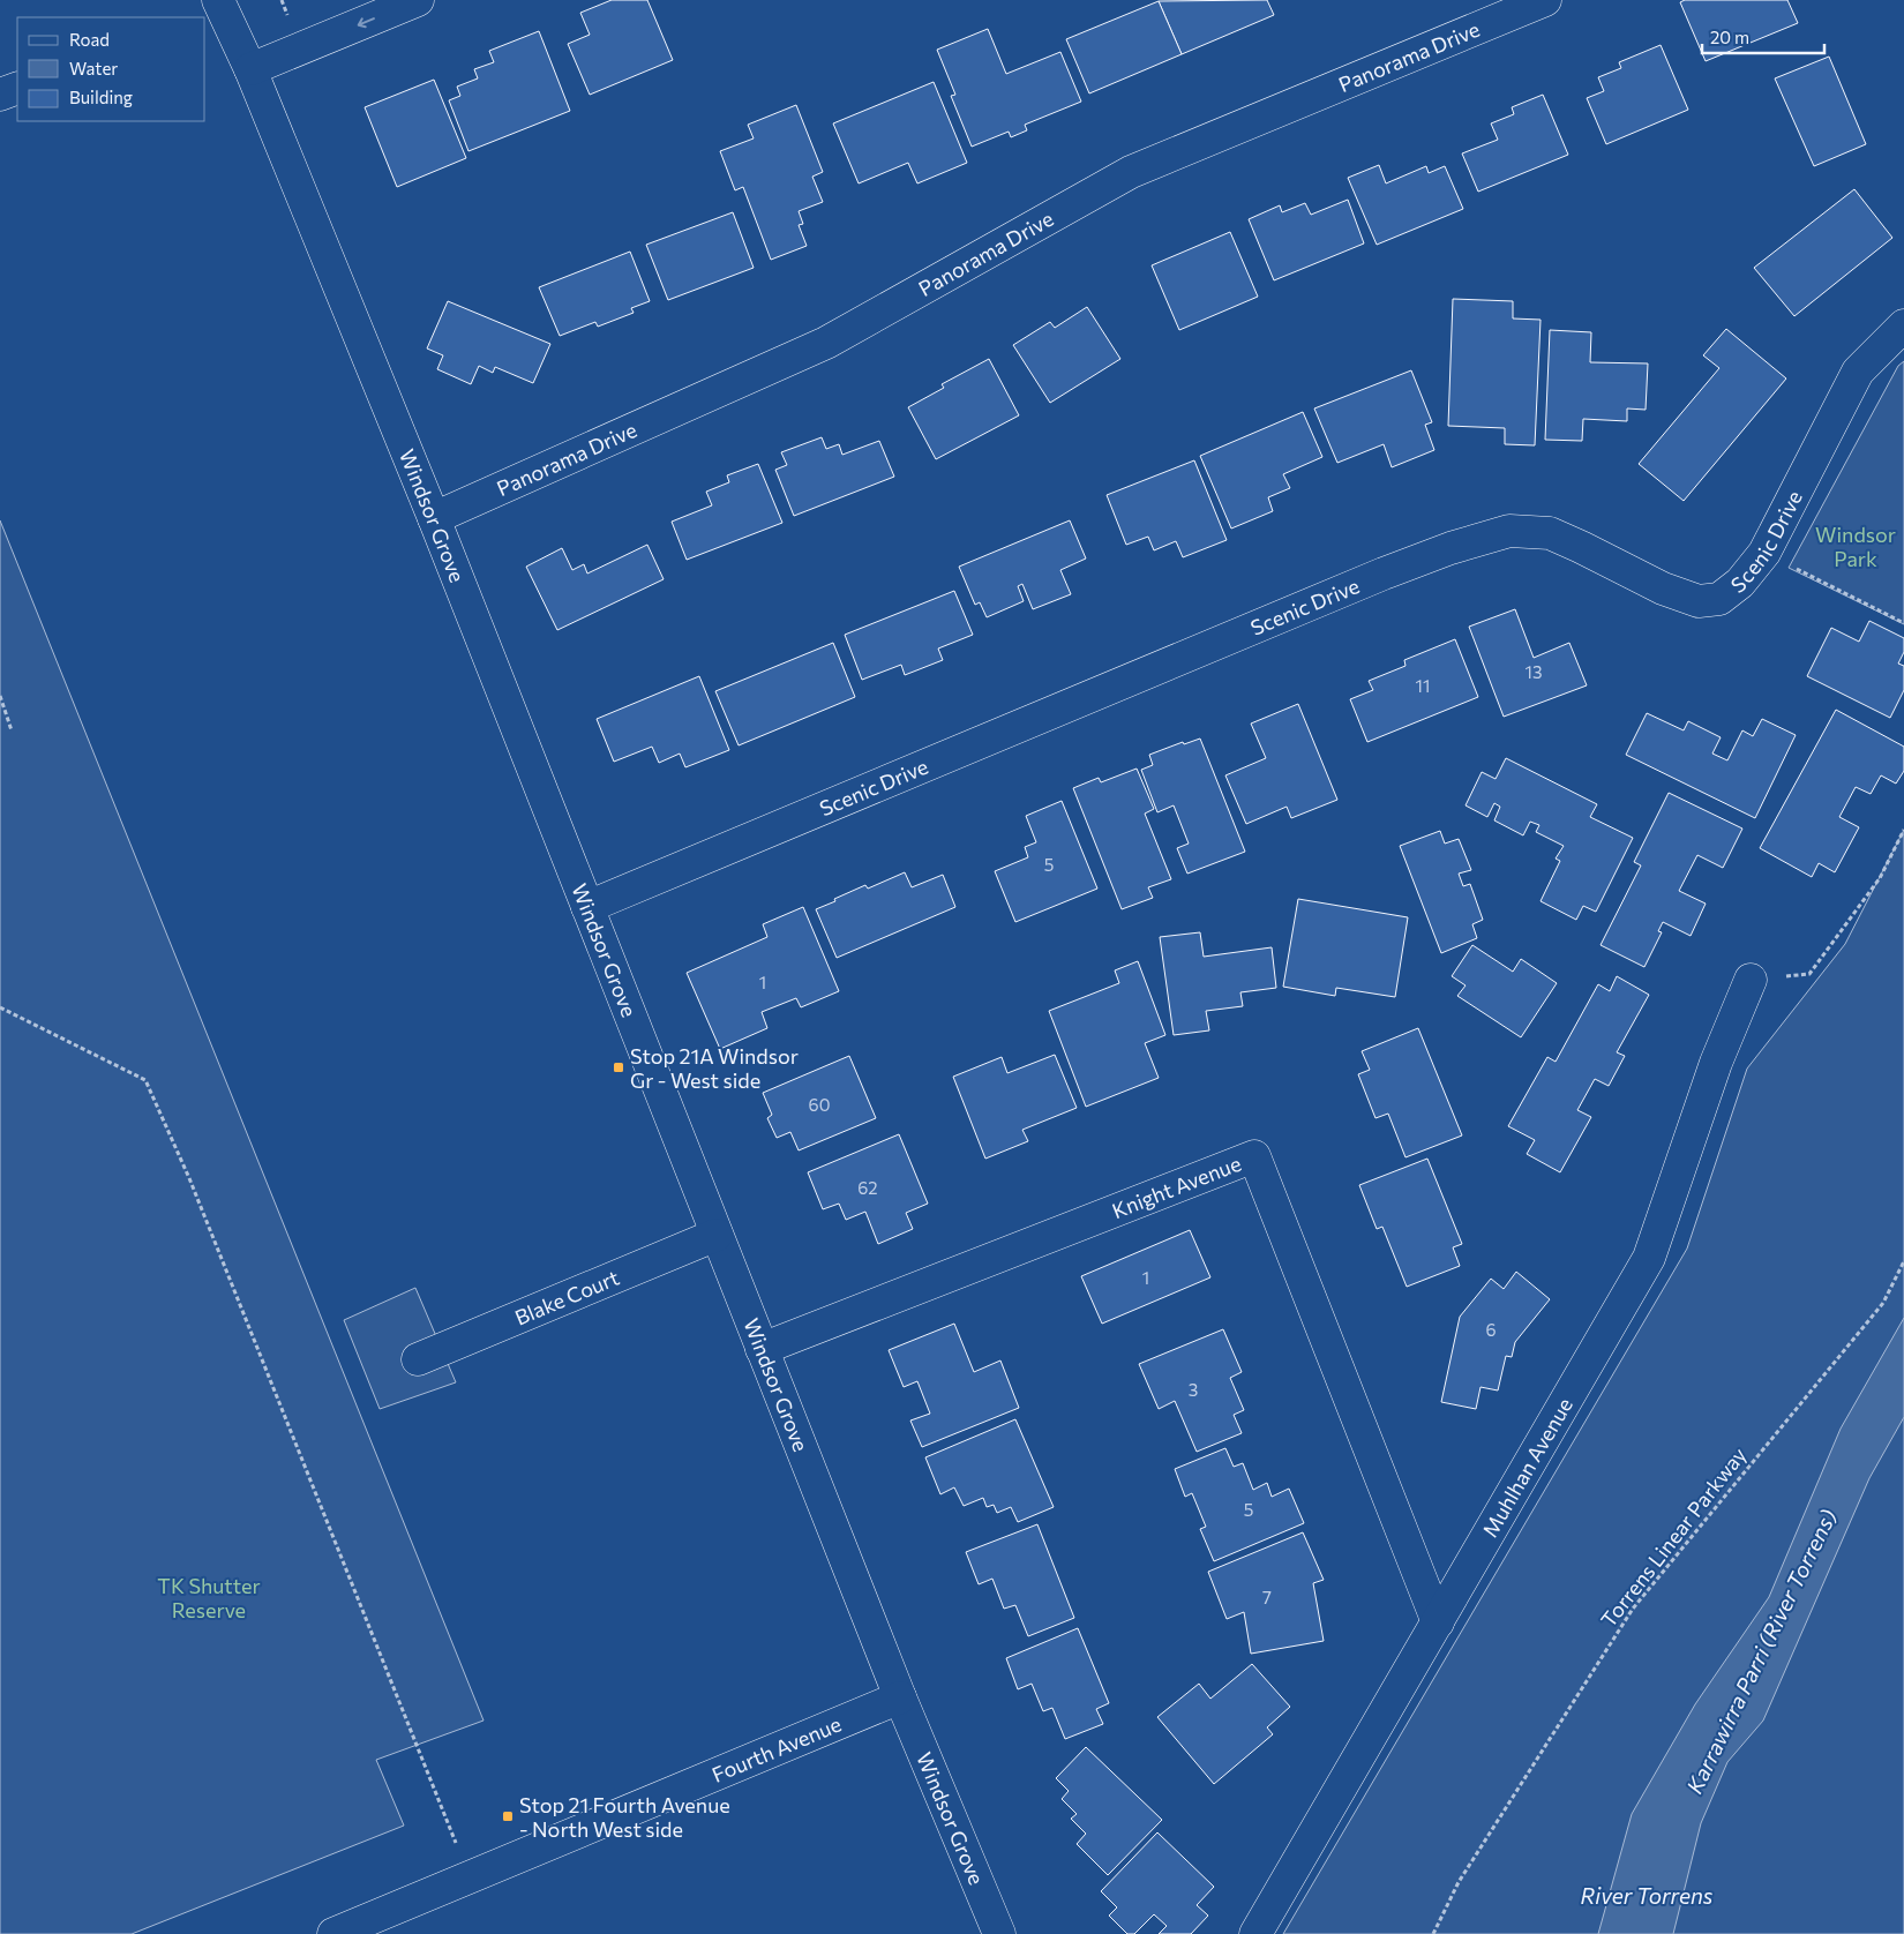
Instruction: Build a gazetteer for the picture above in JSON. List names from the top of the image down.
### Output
{
  "streets": {
    "street": [
      "Panorama Drive",
      "Windsor Grove",
      "Scenic Drive",
      "Knight Avenue",
      "Blake Court",
      "Muhlhan Avenue",
      "Fourth Avenue"
    ],
    "path": ["Torrens Linear Parkway"]
  },
  "crossings": [
    ["Panorama Drive", "Windsor Grove"],
    ["Windsor Grove", "Scenic Drive"],
    ["Windsor Grove", "Knight Avenue"],
    ["Windsor Grove", "Blake Court"],
    ["Windsor Grove", "Fourth Avenue"],
    ["Knight Avenue", "Muhlhan Avenue"]
  ],
  "water": ["Karrawirra Parri (River Torrens)", "River Torrens"],
  "parks": ["Windsor Park", "TK Shutter Reserve"],
  "places": {
    "transit": ["Stop 21A Windsor Gr - West side", "Stop 21 Fourth Avenue - North West side"]
  },
  "house_numbers": [
    "13",
    "11",
    "5",
    "1",
    "60",
    "62",
    "1",
    "6",
    "3",
    "5",
    "7"
  ],
  "legend": ["Road", "Water", "Building"],
  "scale_bar": "20 m"
}
